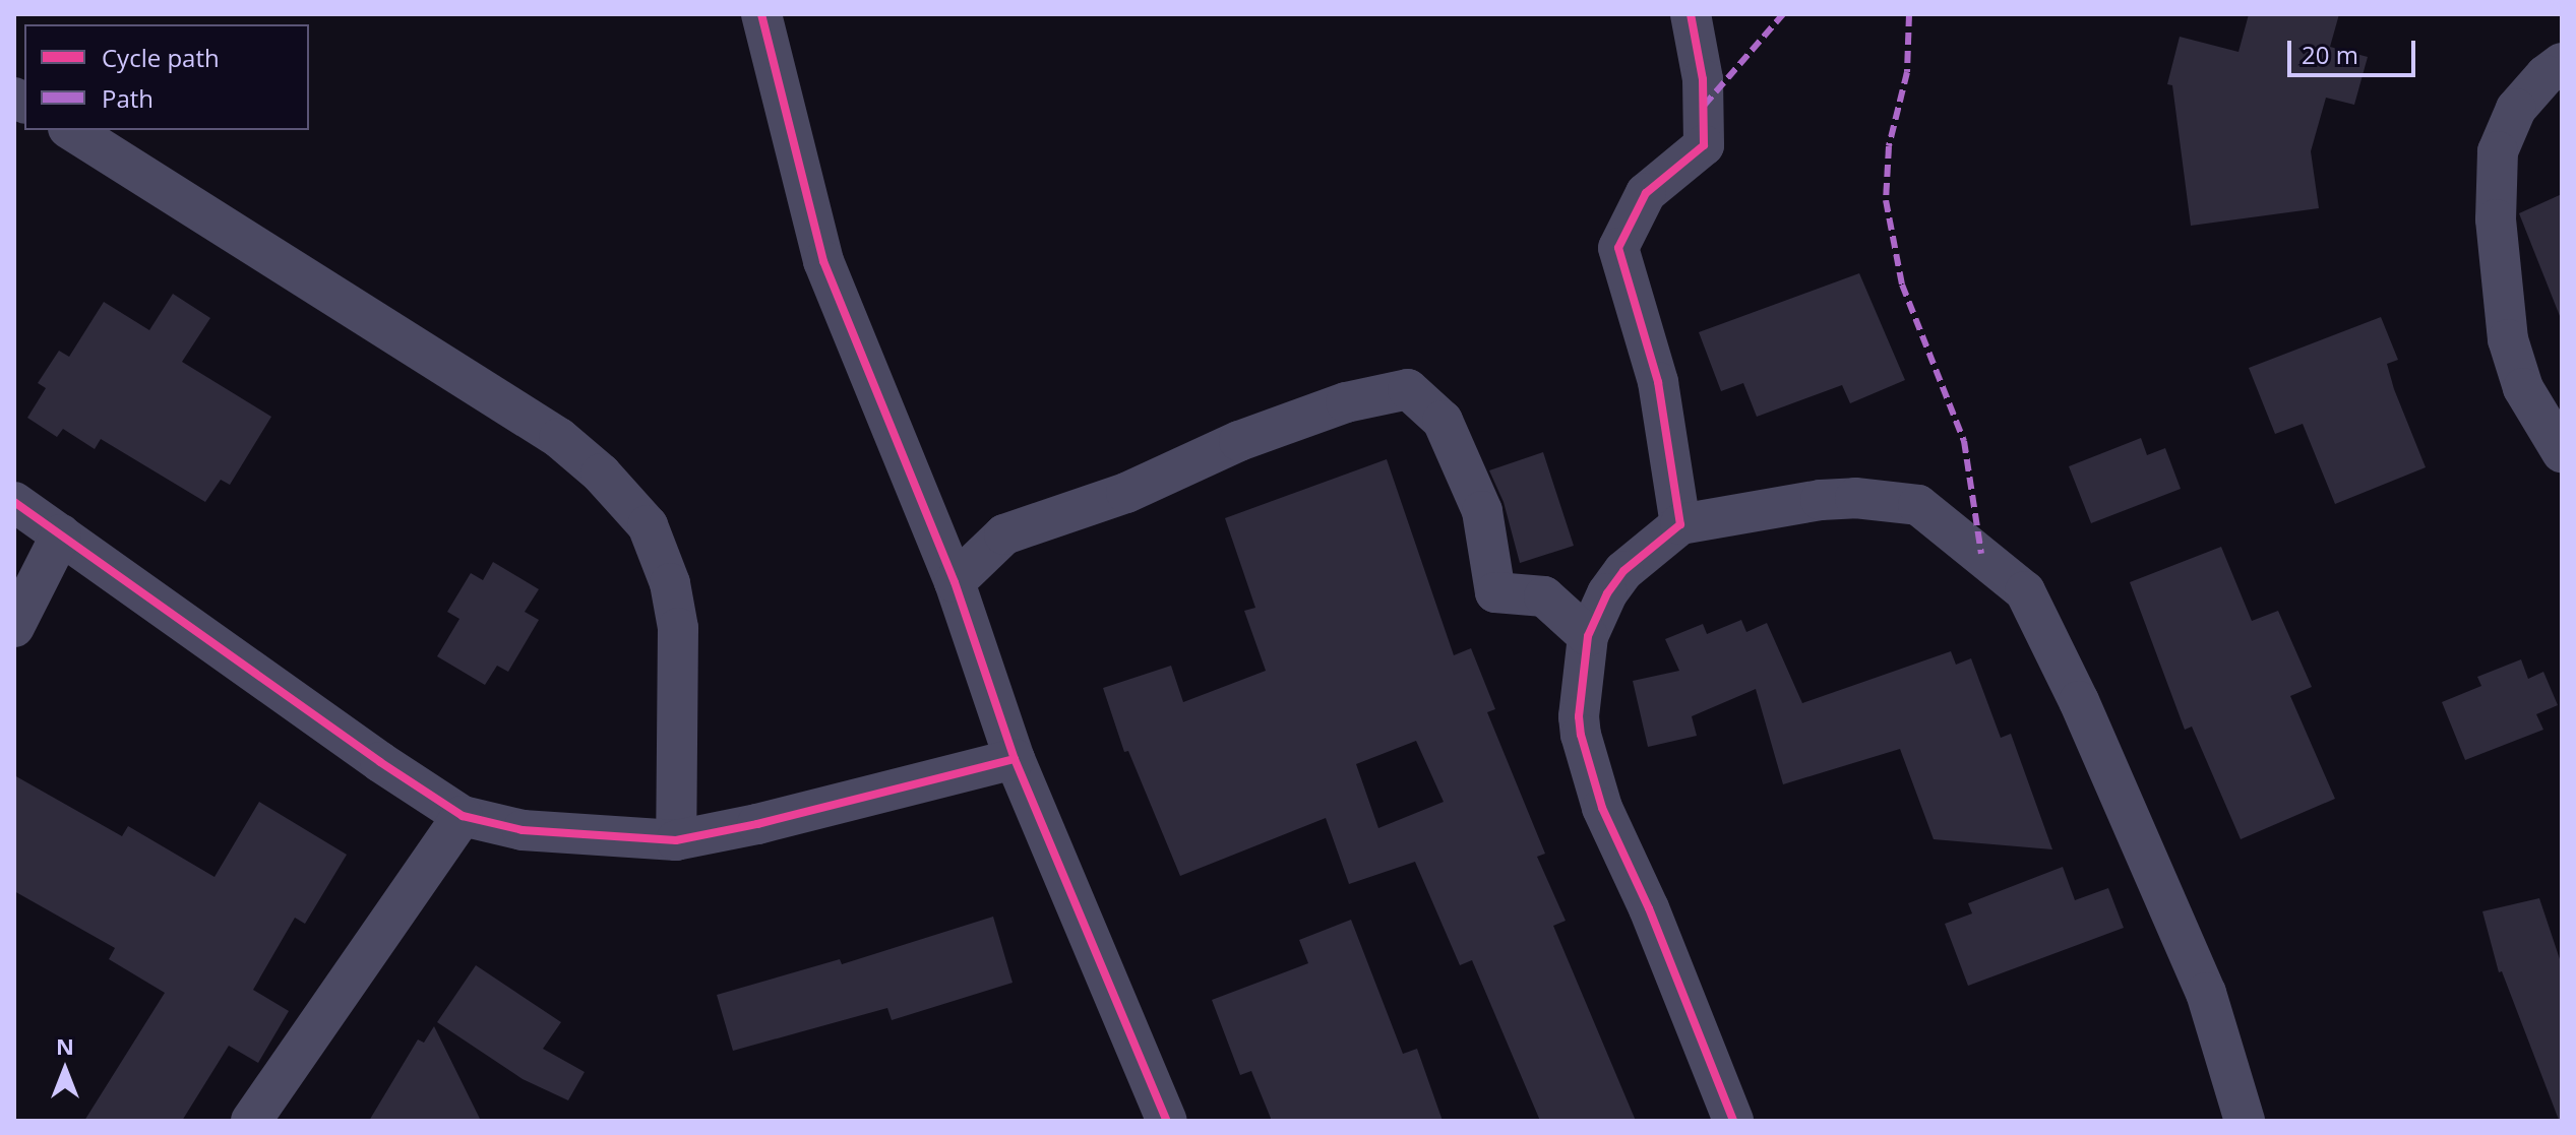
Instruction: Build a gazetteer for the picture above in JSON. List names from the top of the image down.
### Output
{
  "legend": ["Cycle path", "Path"],
  "scale_bar": "20 m",
  "north": "top"
}
